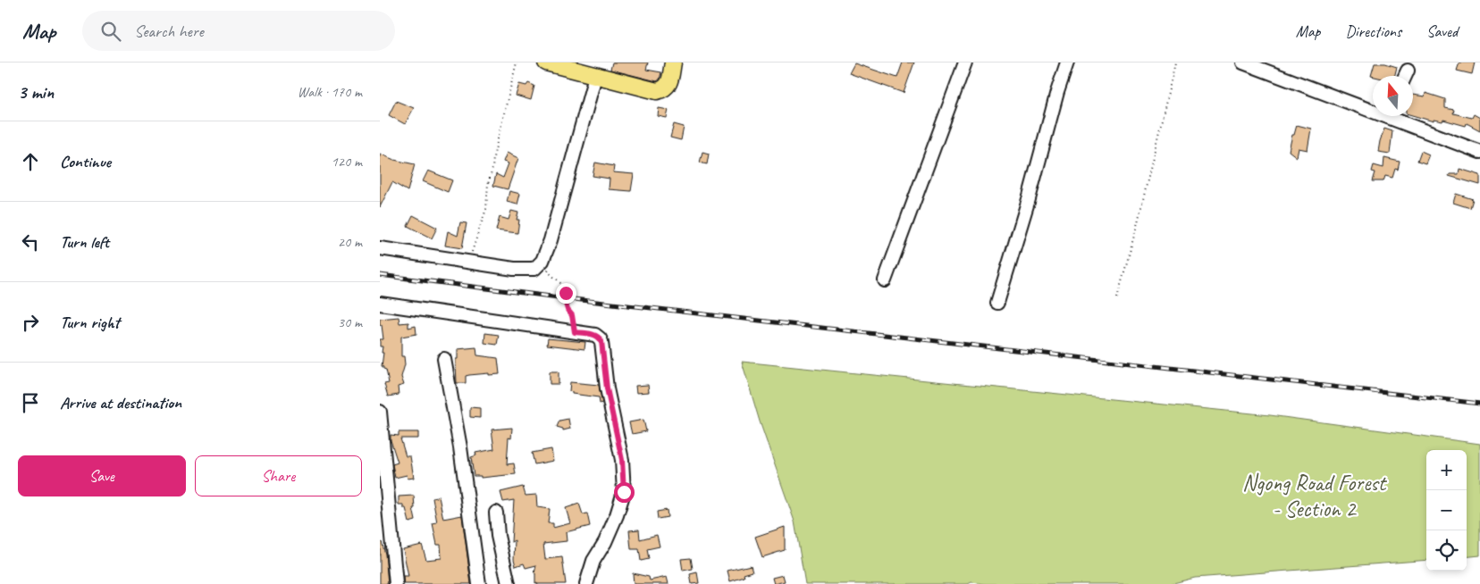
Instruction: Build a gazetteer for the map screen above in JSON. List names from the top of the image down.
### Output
{
  "parks": ["Ngong Road Forest - Section 2"],
  "north": "top",
  "page": {
    "header": "Map",
    "search": "Search here",
    "nav": ["Map", "Directions", "Saved"],
    "heading": ["3 min", "Walk · 170 m"],
    "list": [
      ["Continue", "120 m"],
      ["Turn left", "20 m"],
      ["Turn right", "30 m"],
      "Arrive at destination"
    ],
    "buttons": ["Save", "Share"],
    "map_buttons": ["+", "−"]
  }
}
